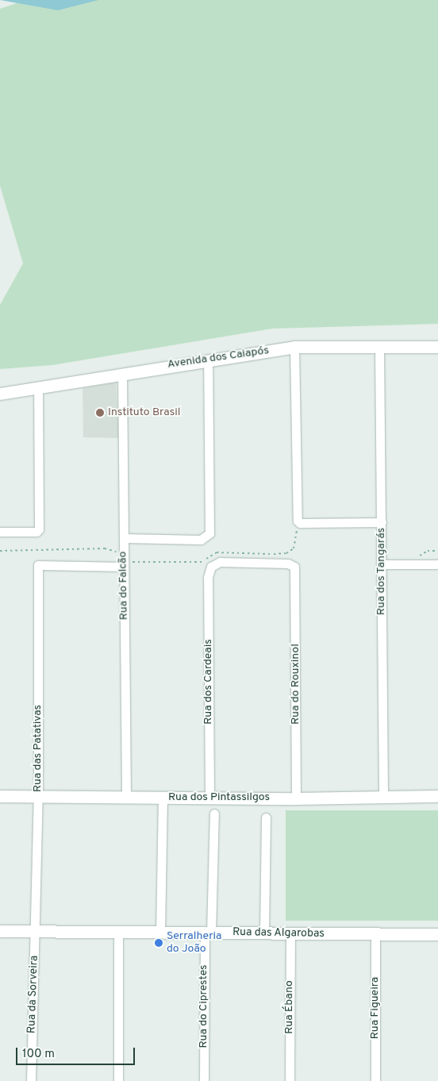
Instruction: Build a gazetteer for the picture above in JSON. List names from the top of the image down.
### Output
{
  "streets": {
    "street": [
      "Avenida dos Caiapós",
      "Rua dos Tangarás",
      "Rua do Falcão",
      "Rua dos Cardeais",
      "Rua do Rouxinol",
      "Rua das Patativas",
      "Rua dos Pintassilgos",
      "Rua das Algarobas",
      "Rua da Sorveira",
      "Rua do Ciprestes",
      "Rua Ébano",
      "Rua Figueira"
    ]
  },
  "crossings": [
    ["Avenida dos Caiapós", "Rua dos Tangarás"],
    ["Avenida dos Caiapós", "Rua do Falcão"],
    ["Rua dos Tangarás", "Rua dos Pintassilgos"],
    ["Rua do Falcão", "Rua das Patativas"],
    ["Rua do Falcão", "Rua dos Pintassilgos"],
    ["Rua dos Cardeais", "Rua do Rouxinol"],
    ["Rua dos Cardeais", "Rua dos Pintassilgos"],
    ["Rua do Rouxinol", "Rua dos Pintassilgos"],
    ["Rua das Patativas", "Rua dos Pintassilgos"],
    ["Rua das Patativas", "Rua das Algarobas"],
    ["Rua das Patativas", "Rua da Sorveira"],
    ["Rua das Algarobas", "Rua da Sorveira"],
    ["Rua das Algarobas", "Rua do Ciprestes"],
    ["Rua das Algarobas", "Rua Ébano"],
    ["Rua das Algarobas", "Rua Figueira"]
  ],
  "places": ["Instituto Brasil", "Serralheria do João"],
  "scale_bar": "100 m"
}
